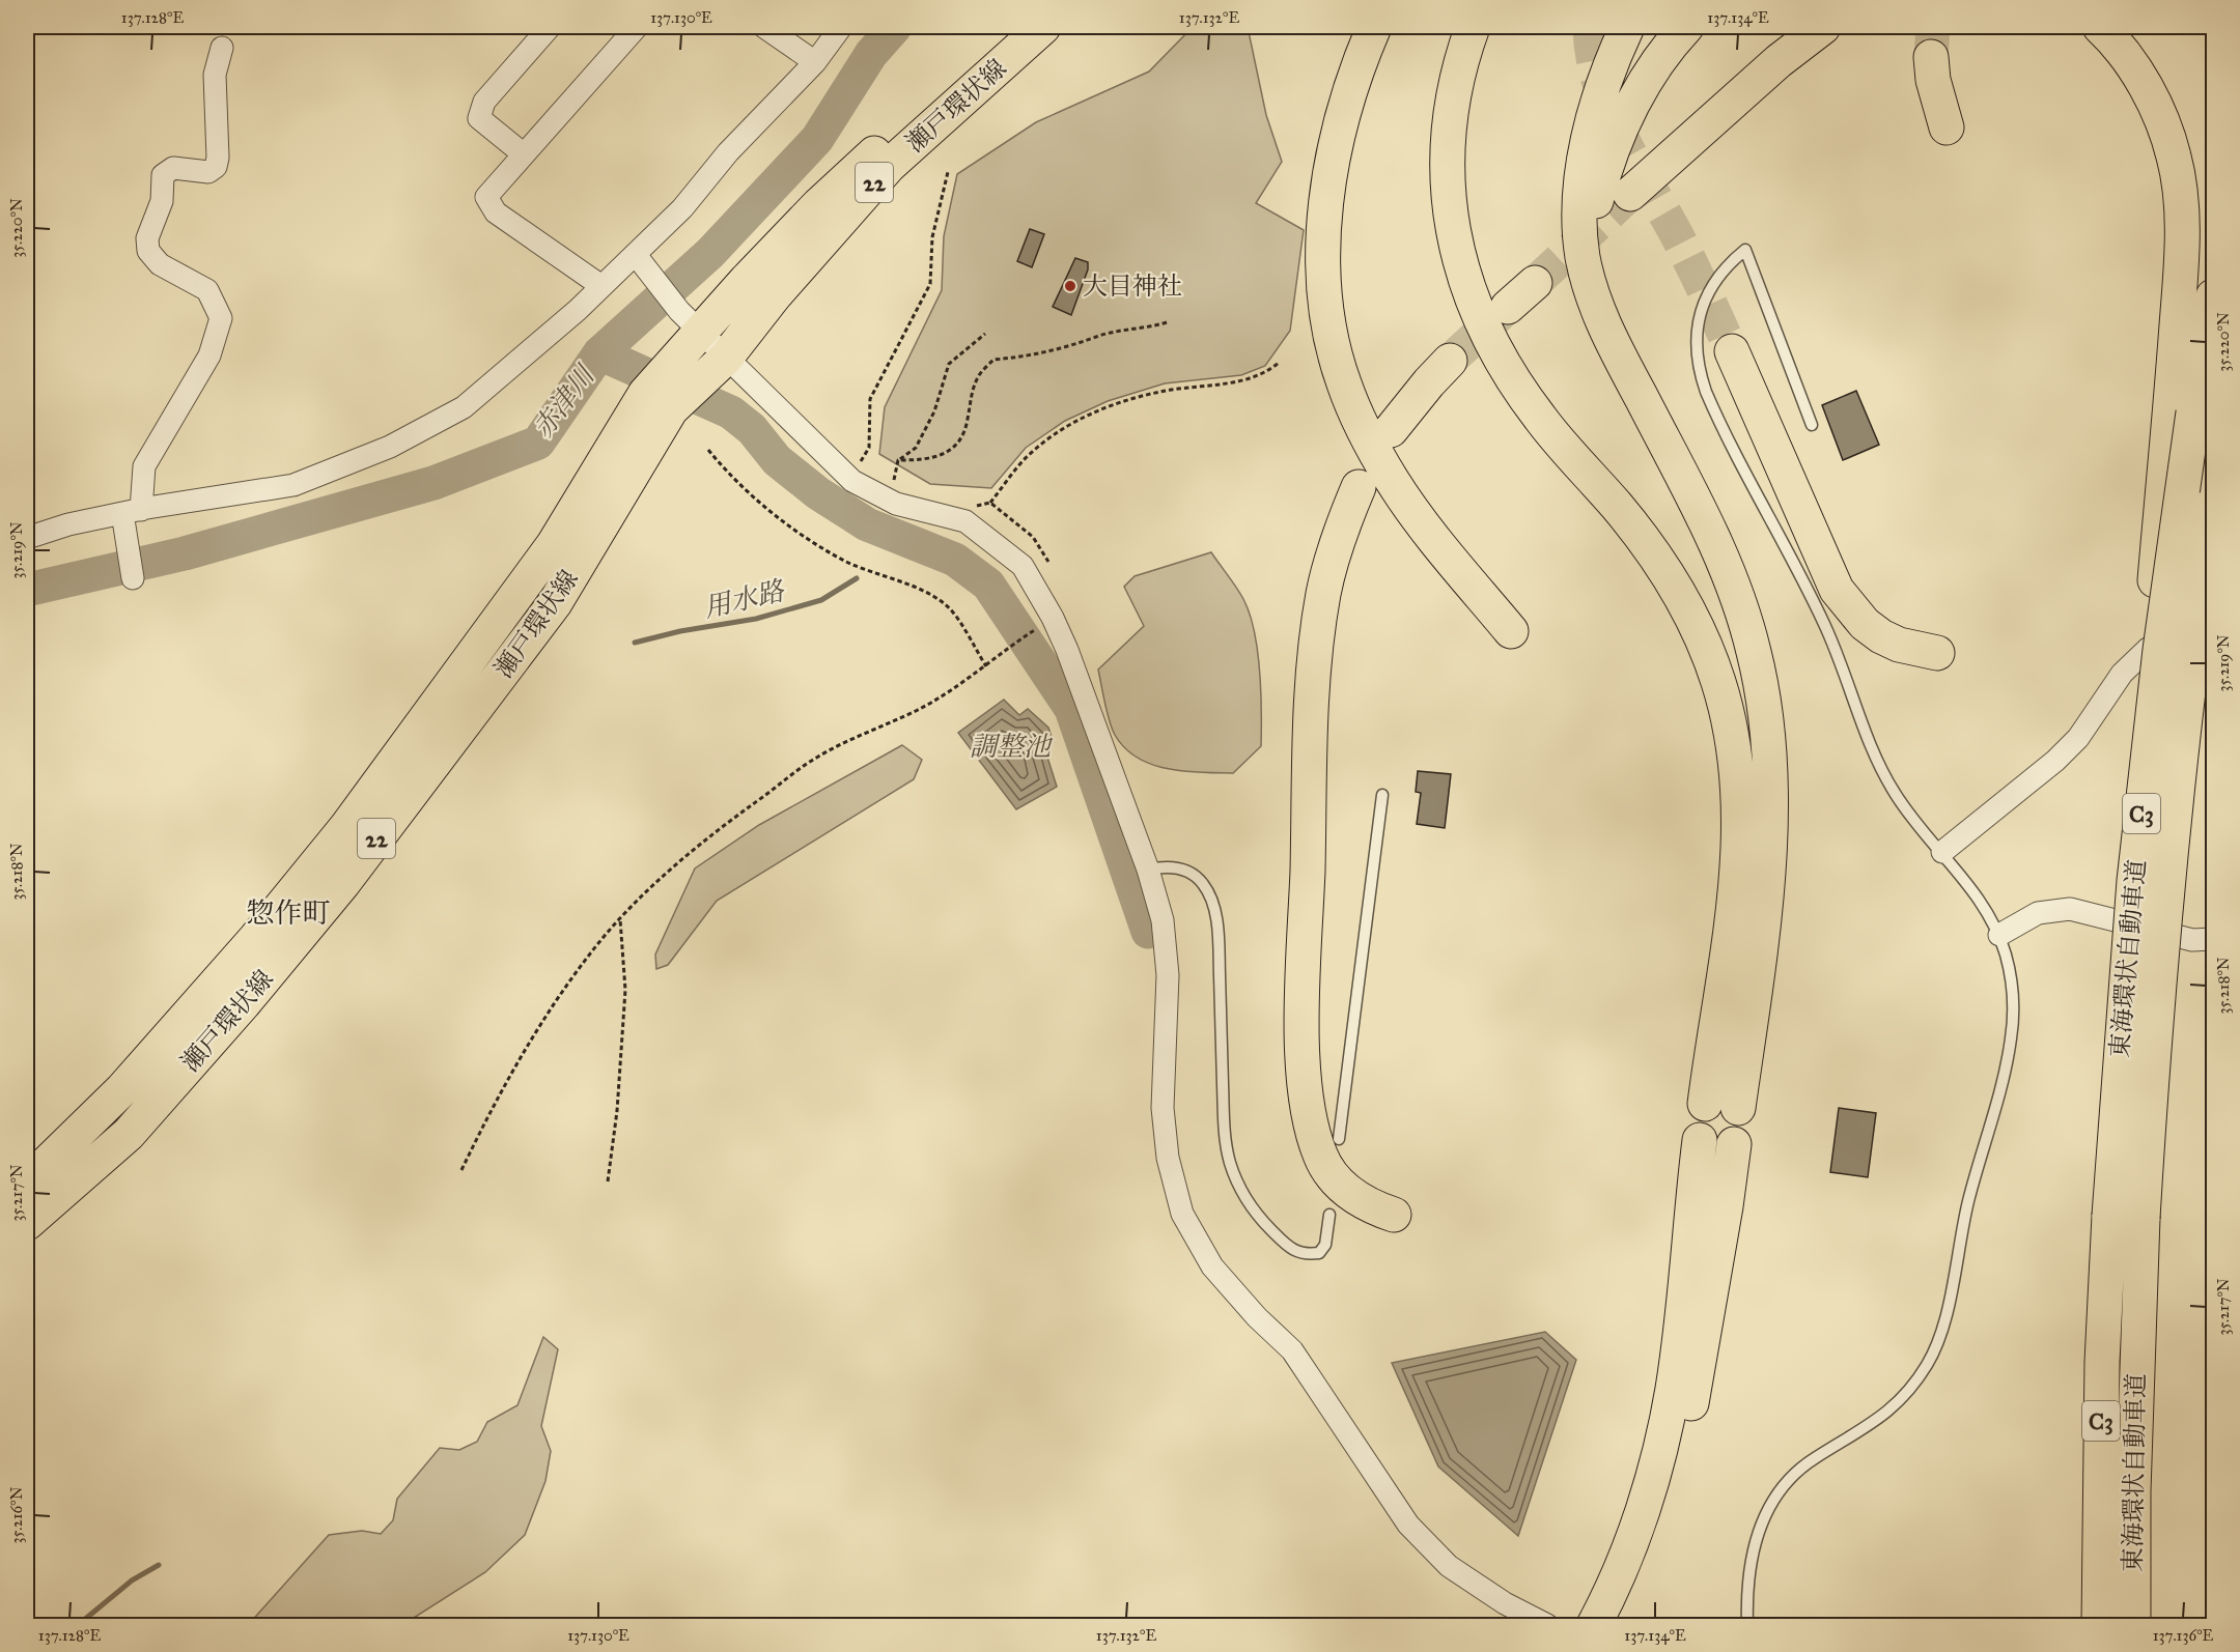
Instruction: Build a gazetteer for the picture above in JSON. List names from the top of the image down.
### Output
{
  "streets": {
    "main road": [
      "瀬戸環状線",
      "22",
      "C3",
      "東海環状自動車道"
    ]
  },
  "districts": ["惣作町"],
  "water": ["赤津川", "用水路", "調整池"],
  "places": ["大目神社"],
  "coordinates": [
    "137.128°E",
    "137.130°E",
    "137.132°E",
    "137.134°E",
    "35.220°N",
    "35.219°N",
    "35.218°N",
    "35.217°N",
    "35.216°N",
    "137.136°E"
  ]
}
